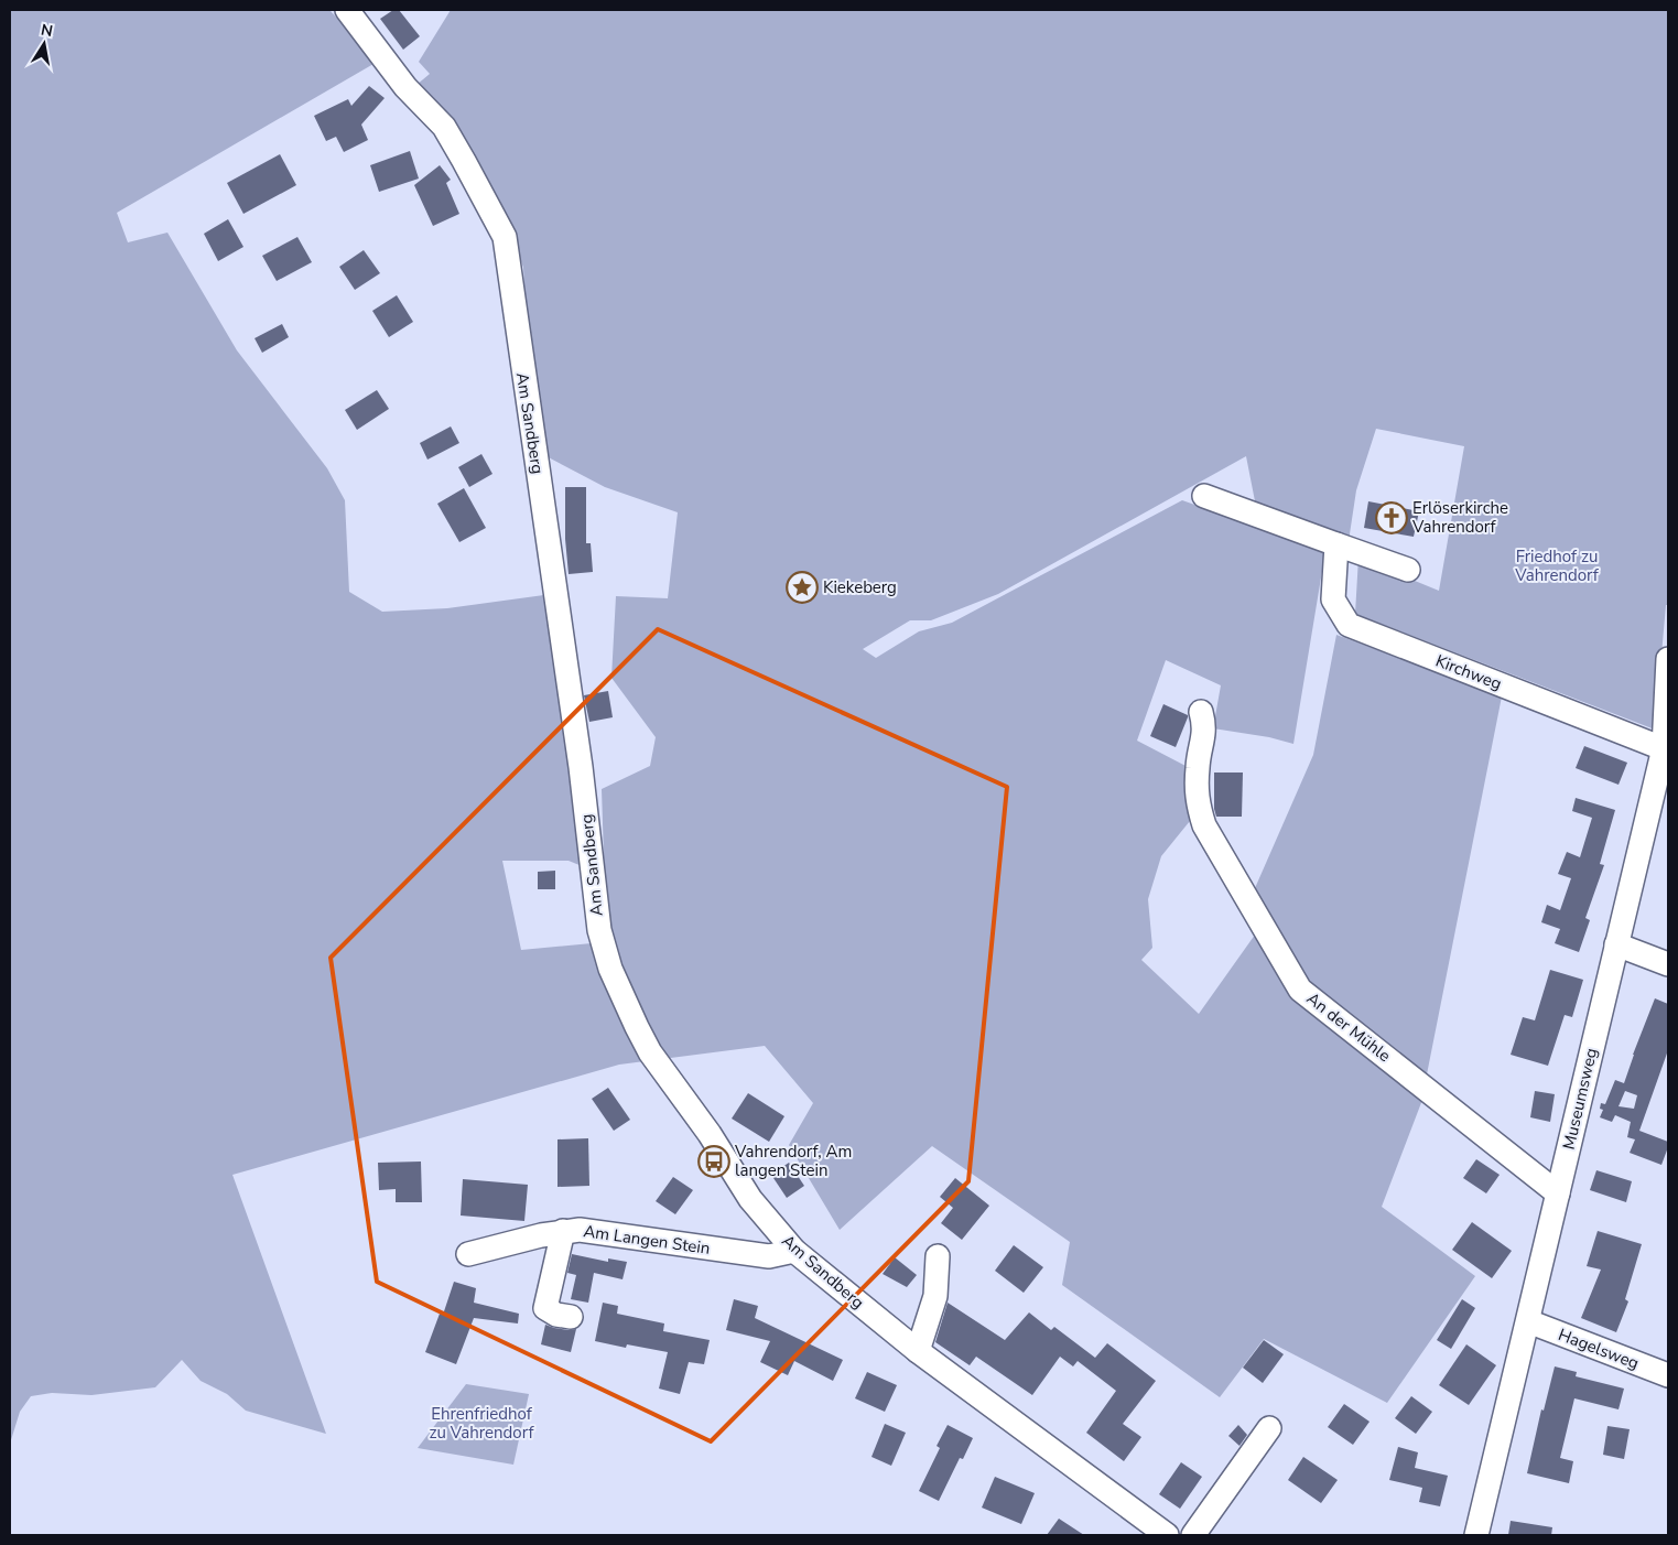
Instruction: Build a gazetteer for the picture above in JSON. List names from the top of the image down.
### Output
{
  "streets": {
    "street": [
      "Am Sandberg",
      "Kirchweg",
      "An der Mühle",
      "Museumsweg",
      "Am Langen Stein",
      "Hagelsweg"
    ]
  },
  "crossings": [
    ["Am Sandberg", "Am Langen Stein"],
    ["Kirchweg", "Museumsweg"],
    ["An der Mühle", "Museumsweg"],
    ["Museumsweg", "Hagelsweg"]
  ],
  "parks": ["Friedhof zu Vahrendorf", "Ehrenfriedhof zu Vahrendorf"],
  "places": {
    "church": ["Erlöserkirche Vahrendorf"],
    "place": ["Kiekeberg"],
    "bus stop": ["Vahrendorf, Am langen Stein"]
  },
  "north": "top"
}
